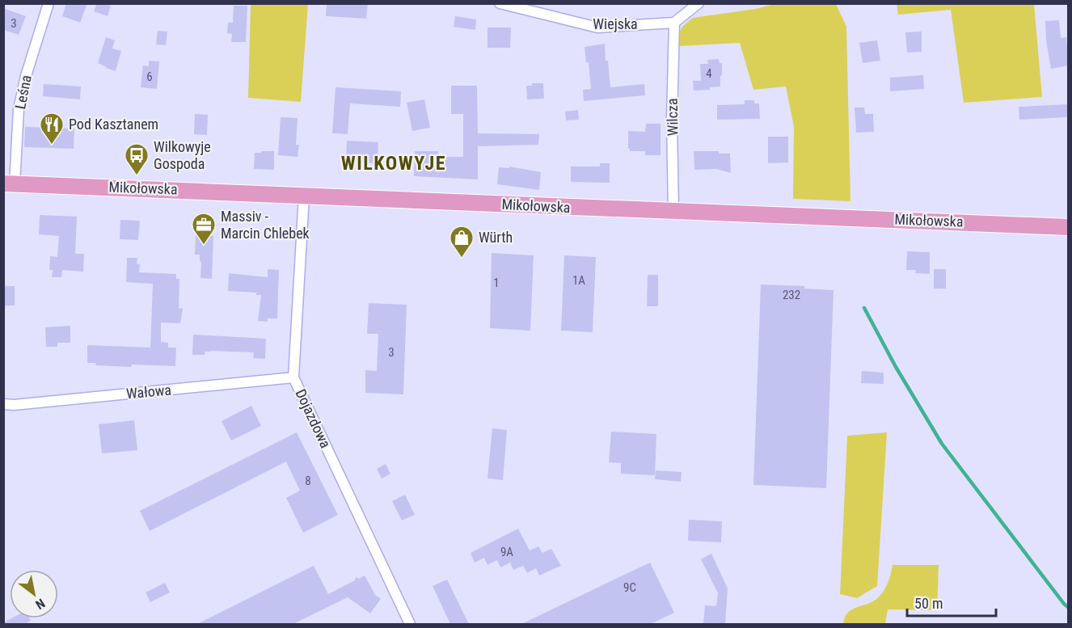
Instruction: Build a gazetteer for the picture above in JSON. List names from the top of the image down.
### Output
{
  "streets": {
    "main road": ["Mikołowska"],
    "street": [
      "Wiejska",
      "Leśna",
      "Wilcza",
      "Wałowa",
      "Dojazdowa"
    ]
  },
  "crossings": [
    ["Wiejska", "Wilcza"],
    ["Leśna", "Mikołowska"],
    ["Wilcza", "Mikołowska"],
    ["Mikołowska", "Dojazdowa"],
    ["Wałowa", "Dojazdowa"]
  ],
  "districts": ["WILKOWYJE"],
  "places": {
    "restaurant": ["Pod Kasztanem"],
    "bus stop": ["Wilkowyje Gospoda"],
    "office": ["Massiv - Marcin Chlebek"],
    "shop": ["Würth"]
  },
  "house_numbers": [
    "3",
    "4",
    "6",
    "1A",
    "1",
    "232",
    "3",
    "8",
    "9A",
    "9C"
  ],
  "scale_bar": "50 m",
  "north": "bottom right"
}
